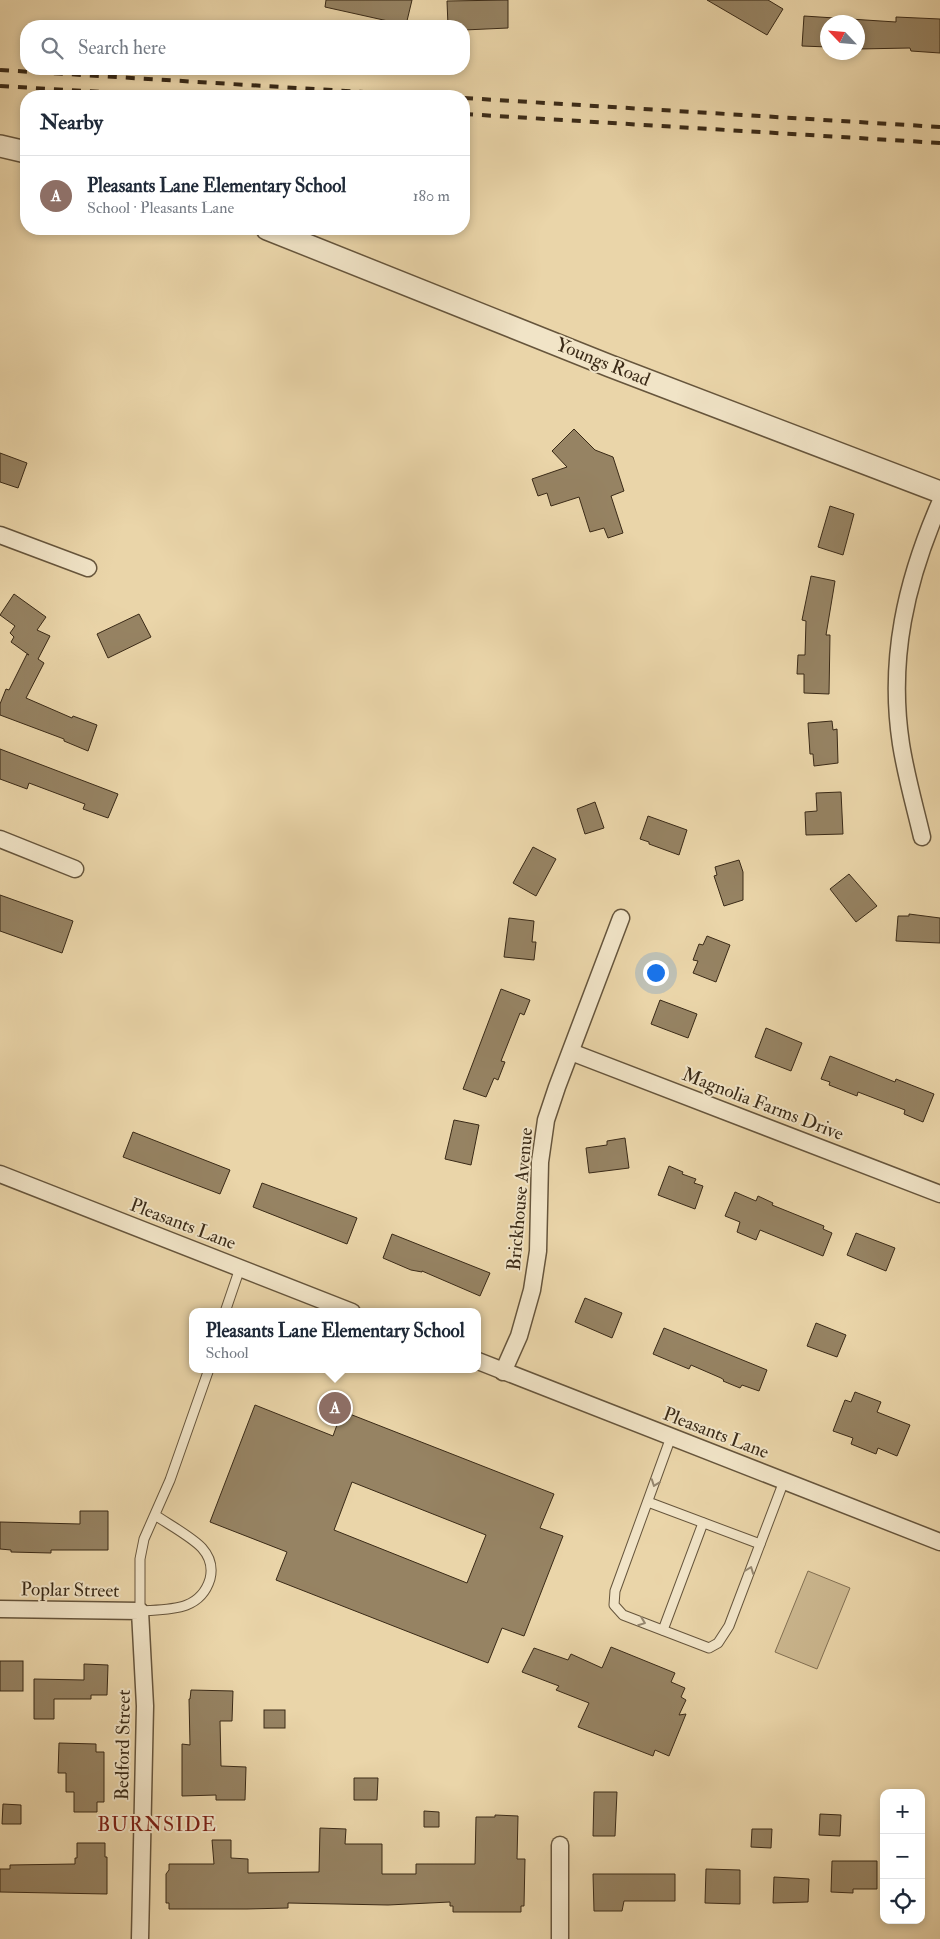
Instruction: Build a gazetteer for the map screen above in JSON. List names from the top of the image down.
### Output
{
  "streets": {
    "street": [
      "Youngs Road",
      "Magnolia Farms Drive",
      "Brickhouse Avenue",
      "Pleasants Lane",
      "Poplar Street",
      "Bedford Street"
    ]
  },
  "crossings": [
    ["Magnolia Farms Drive", "Brickhouse Avenue"],
    ["Brickhouse Avenue", "Pleasants Lane"],
    ["Poplar Street", "Bedford Street"]
  ],
  "districts": ["BURNSIDE"],
  "north": "top left",
  "page": {
    "search": "Search here",
    "heading": "Nearby",
    "list": [
      {
        "mark": "A",
        "name": "Pleasants Lane Elementary School",
        "note": "School · Pleasants Lane",
        "value": "180 m"
      }
    ],
    "popup": ["Pleasants Lane Elementary School", "School"],
    "pins": "A",
    "map_buttons": ["+", "−"]
  }
}
